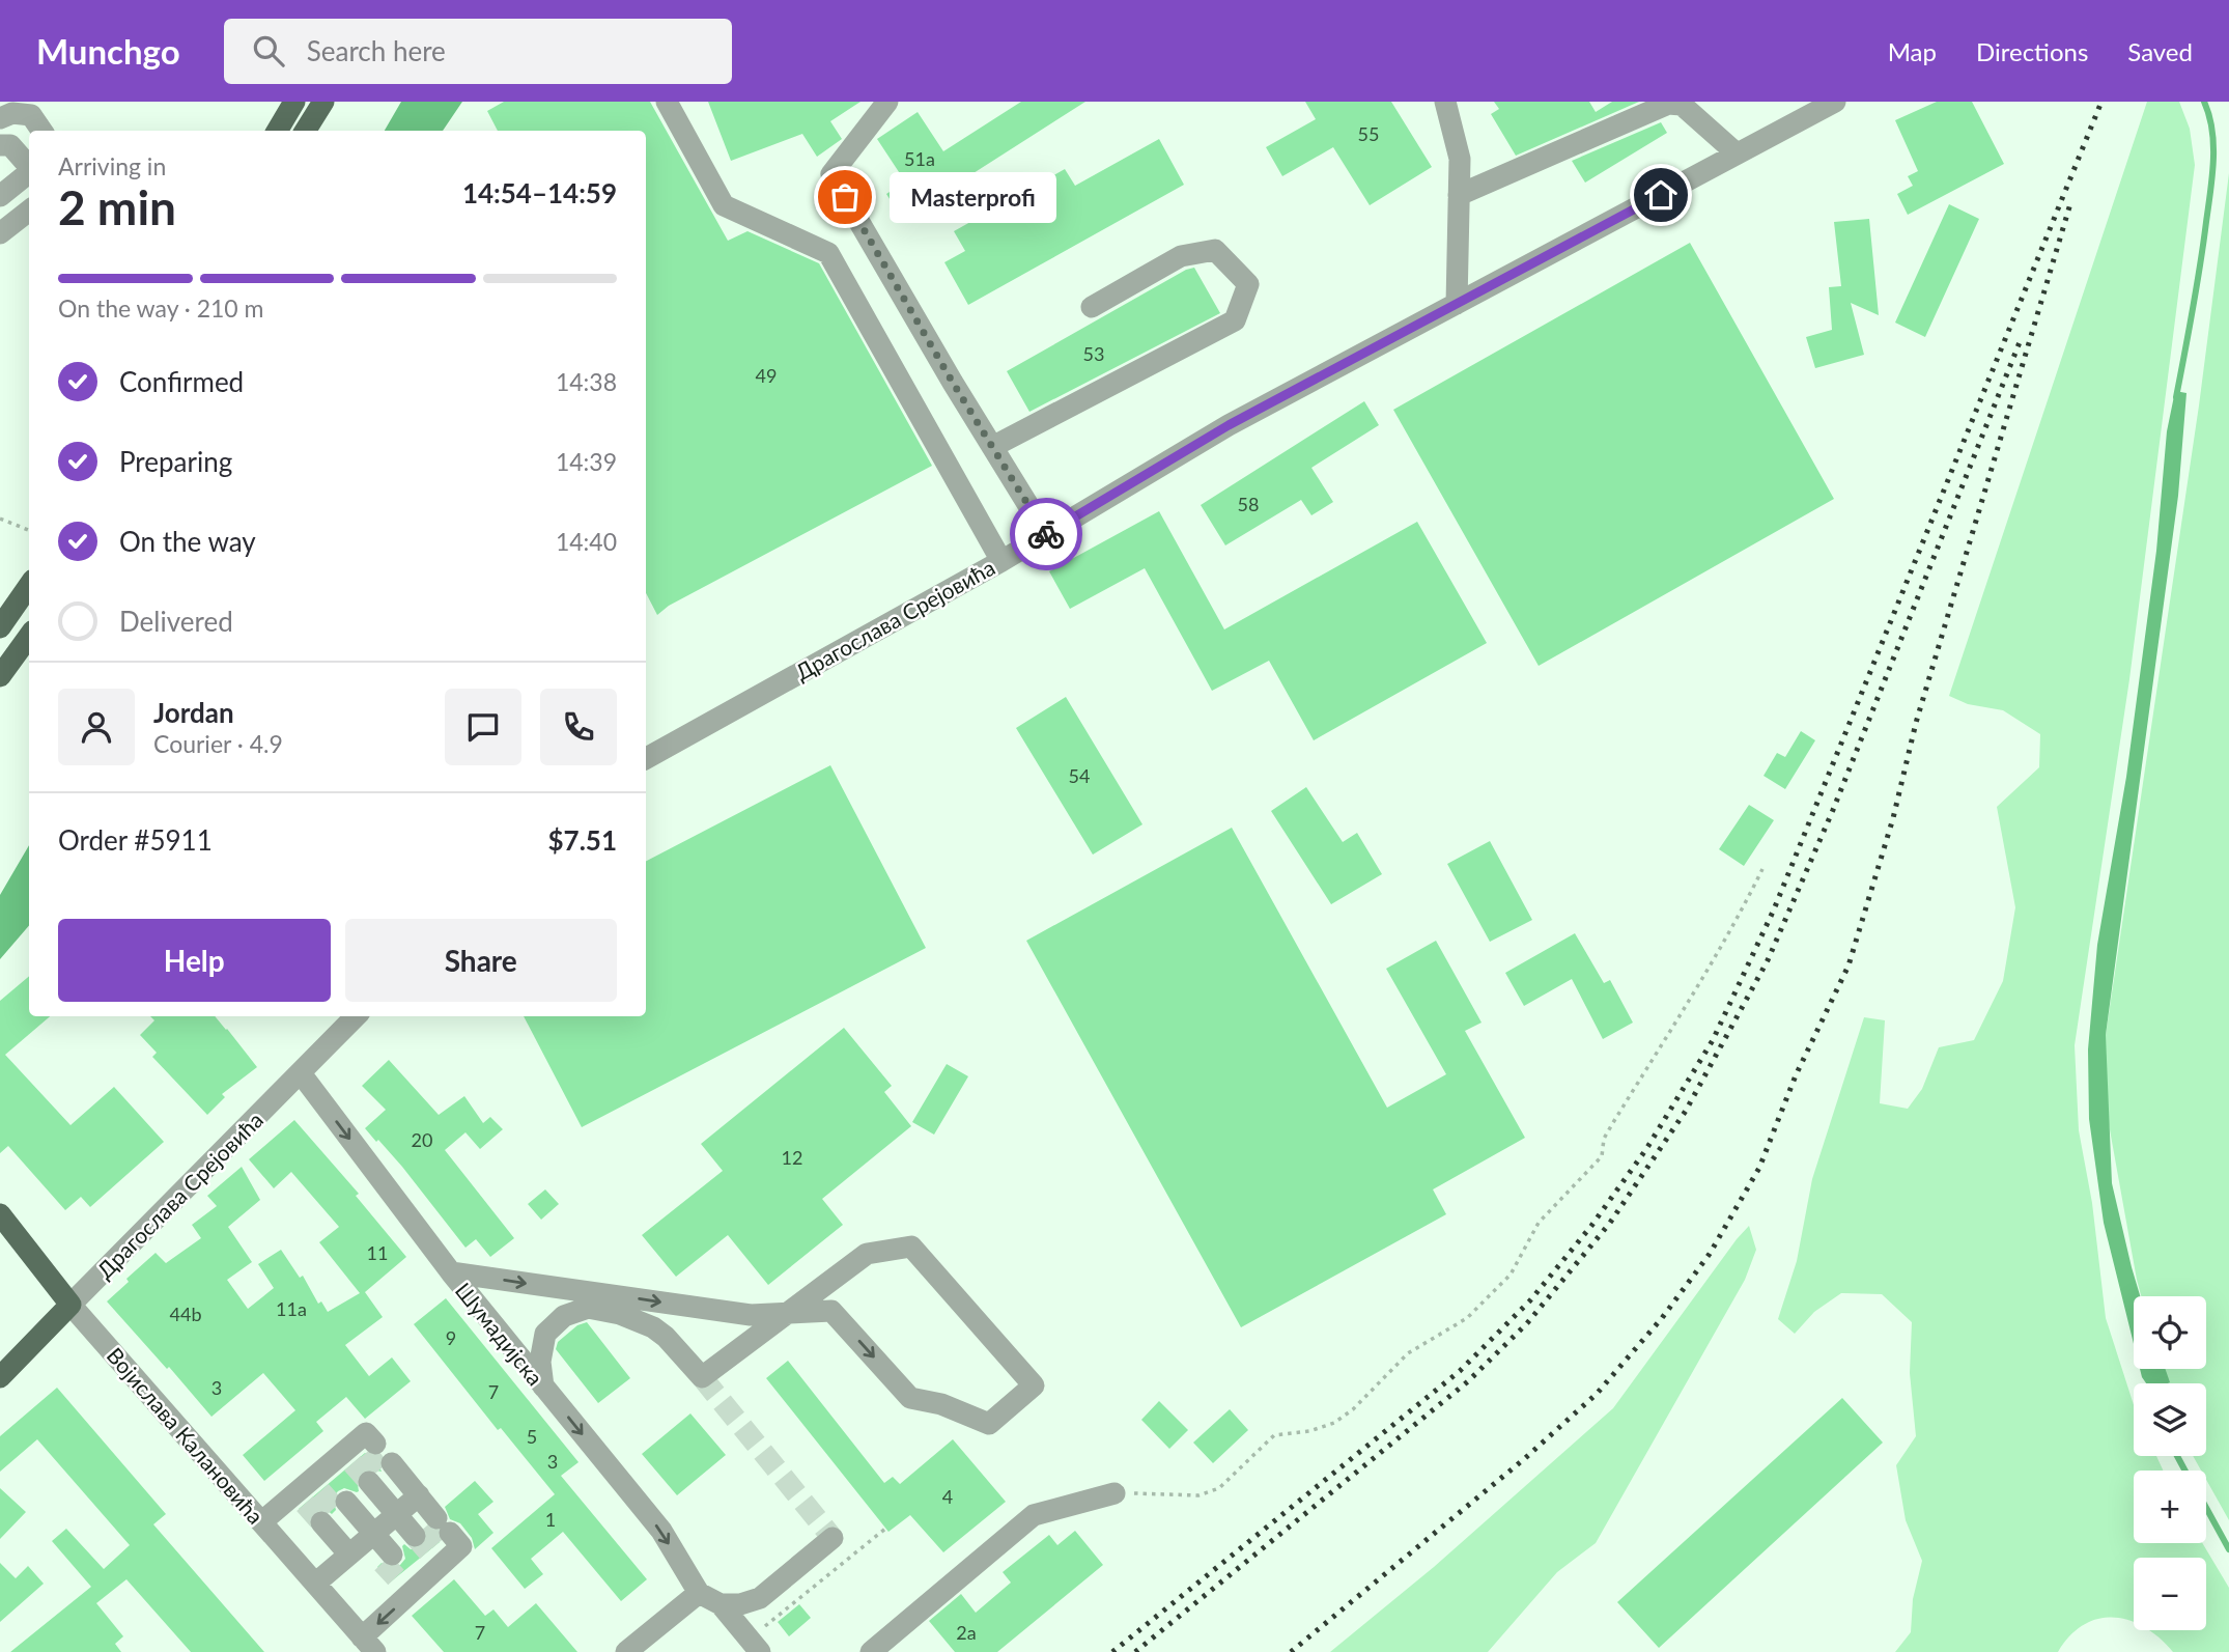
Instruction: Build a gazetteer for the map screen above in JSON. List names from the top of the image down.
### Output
{
  "streets": {
    "main road": ["Драгослава Срејовића", "Војислава Калановића"],
    "street": ["Шумадијска"]
  },
  "crossings": [
    ["Драгослава Срејовића", "Шумадијска"],
    ["Драгослава Срејовића", "Војислава Калановића"]
  ],
  "one_way": ["Шумадијска"],
  "places": ["Masterprofi"],
  "house_numbers": [
    "55",
    "51a",
    "53",
    "49",
    "58",
    "54",
    "20",
    "12",
    "11",
    "11a",
    "44b",
    "9",
    "3",
    "7",
    "5",
    "3",
    "4",
    "1",
    "7",
    "2a"
  ],
  "page": {
    "header": "Munchgo",
    "search": "Search here",
    "nav": ["Map", "Directions", "Saved"],
    "heading": ["2 min", "Arriving in", "14:54–14:59"],
    "panel": [
      "Jordan",
      "Courier · 4.9",
      "Order #5911",
      "$7.51"
    ],
    "bubble": "Masterprofi",
    "bar": "On the way · 210 m",
    "list": [
      ["Confirmed", "14:38"],
      ["Preparing", "14:39"],
      ["On the way", "14:40"],
      "Delivered"
    ],
    "buttons": ["Help", "Share"],
    "map_buttons": ["+", "−"]
  }
}
